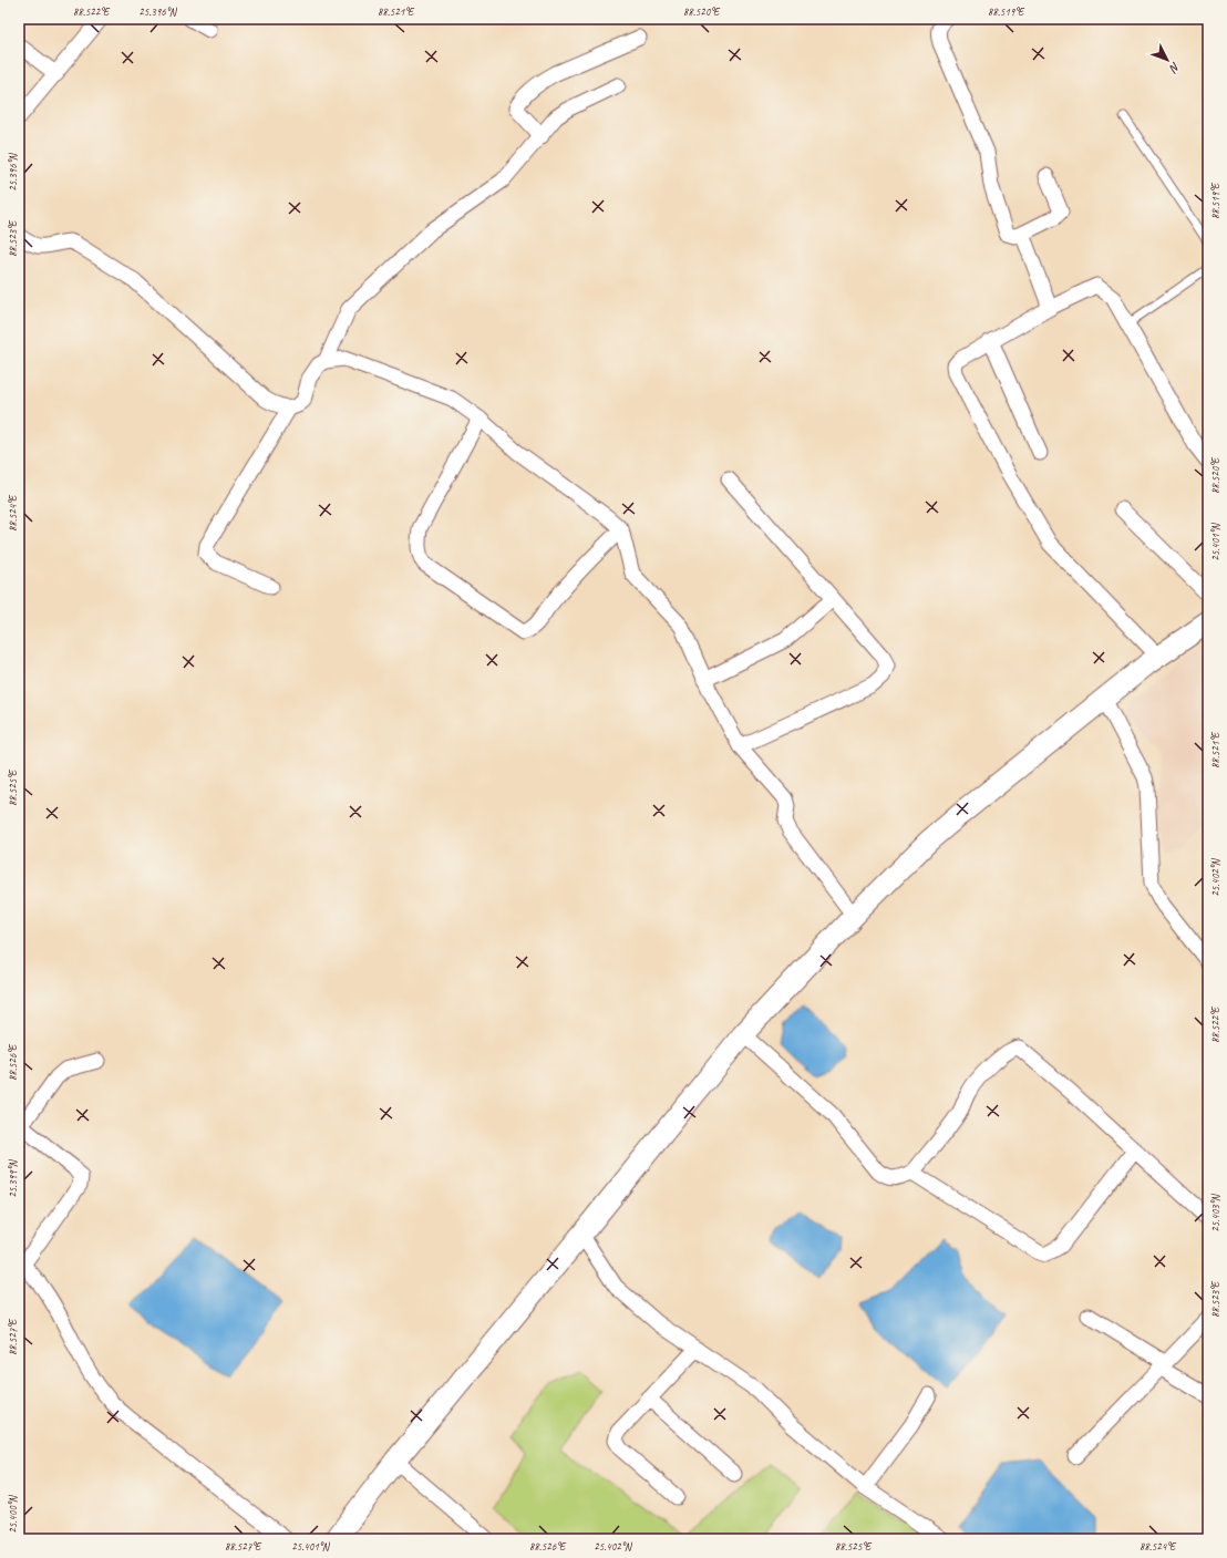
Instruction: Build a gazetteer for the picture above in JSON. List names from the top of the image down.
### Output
{
  "north": "bottom right",
  "coordinates": [
    "88.522°E",
    "25.396°N",
    "88.521°E",
    "88.520°E",
    "88.519°E",
    "88.523°E",
    "88.524°E",
    "25.401°N",
    "88.525°E",
    "25.402°N",
    "88.526°E",
    "25.399°N",
    "25.403°N",
    "88.527°E",
    "25.400°N"
  ]
}
